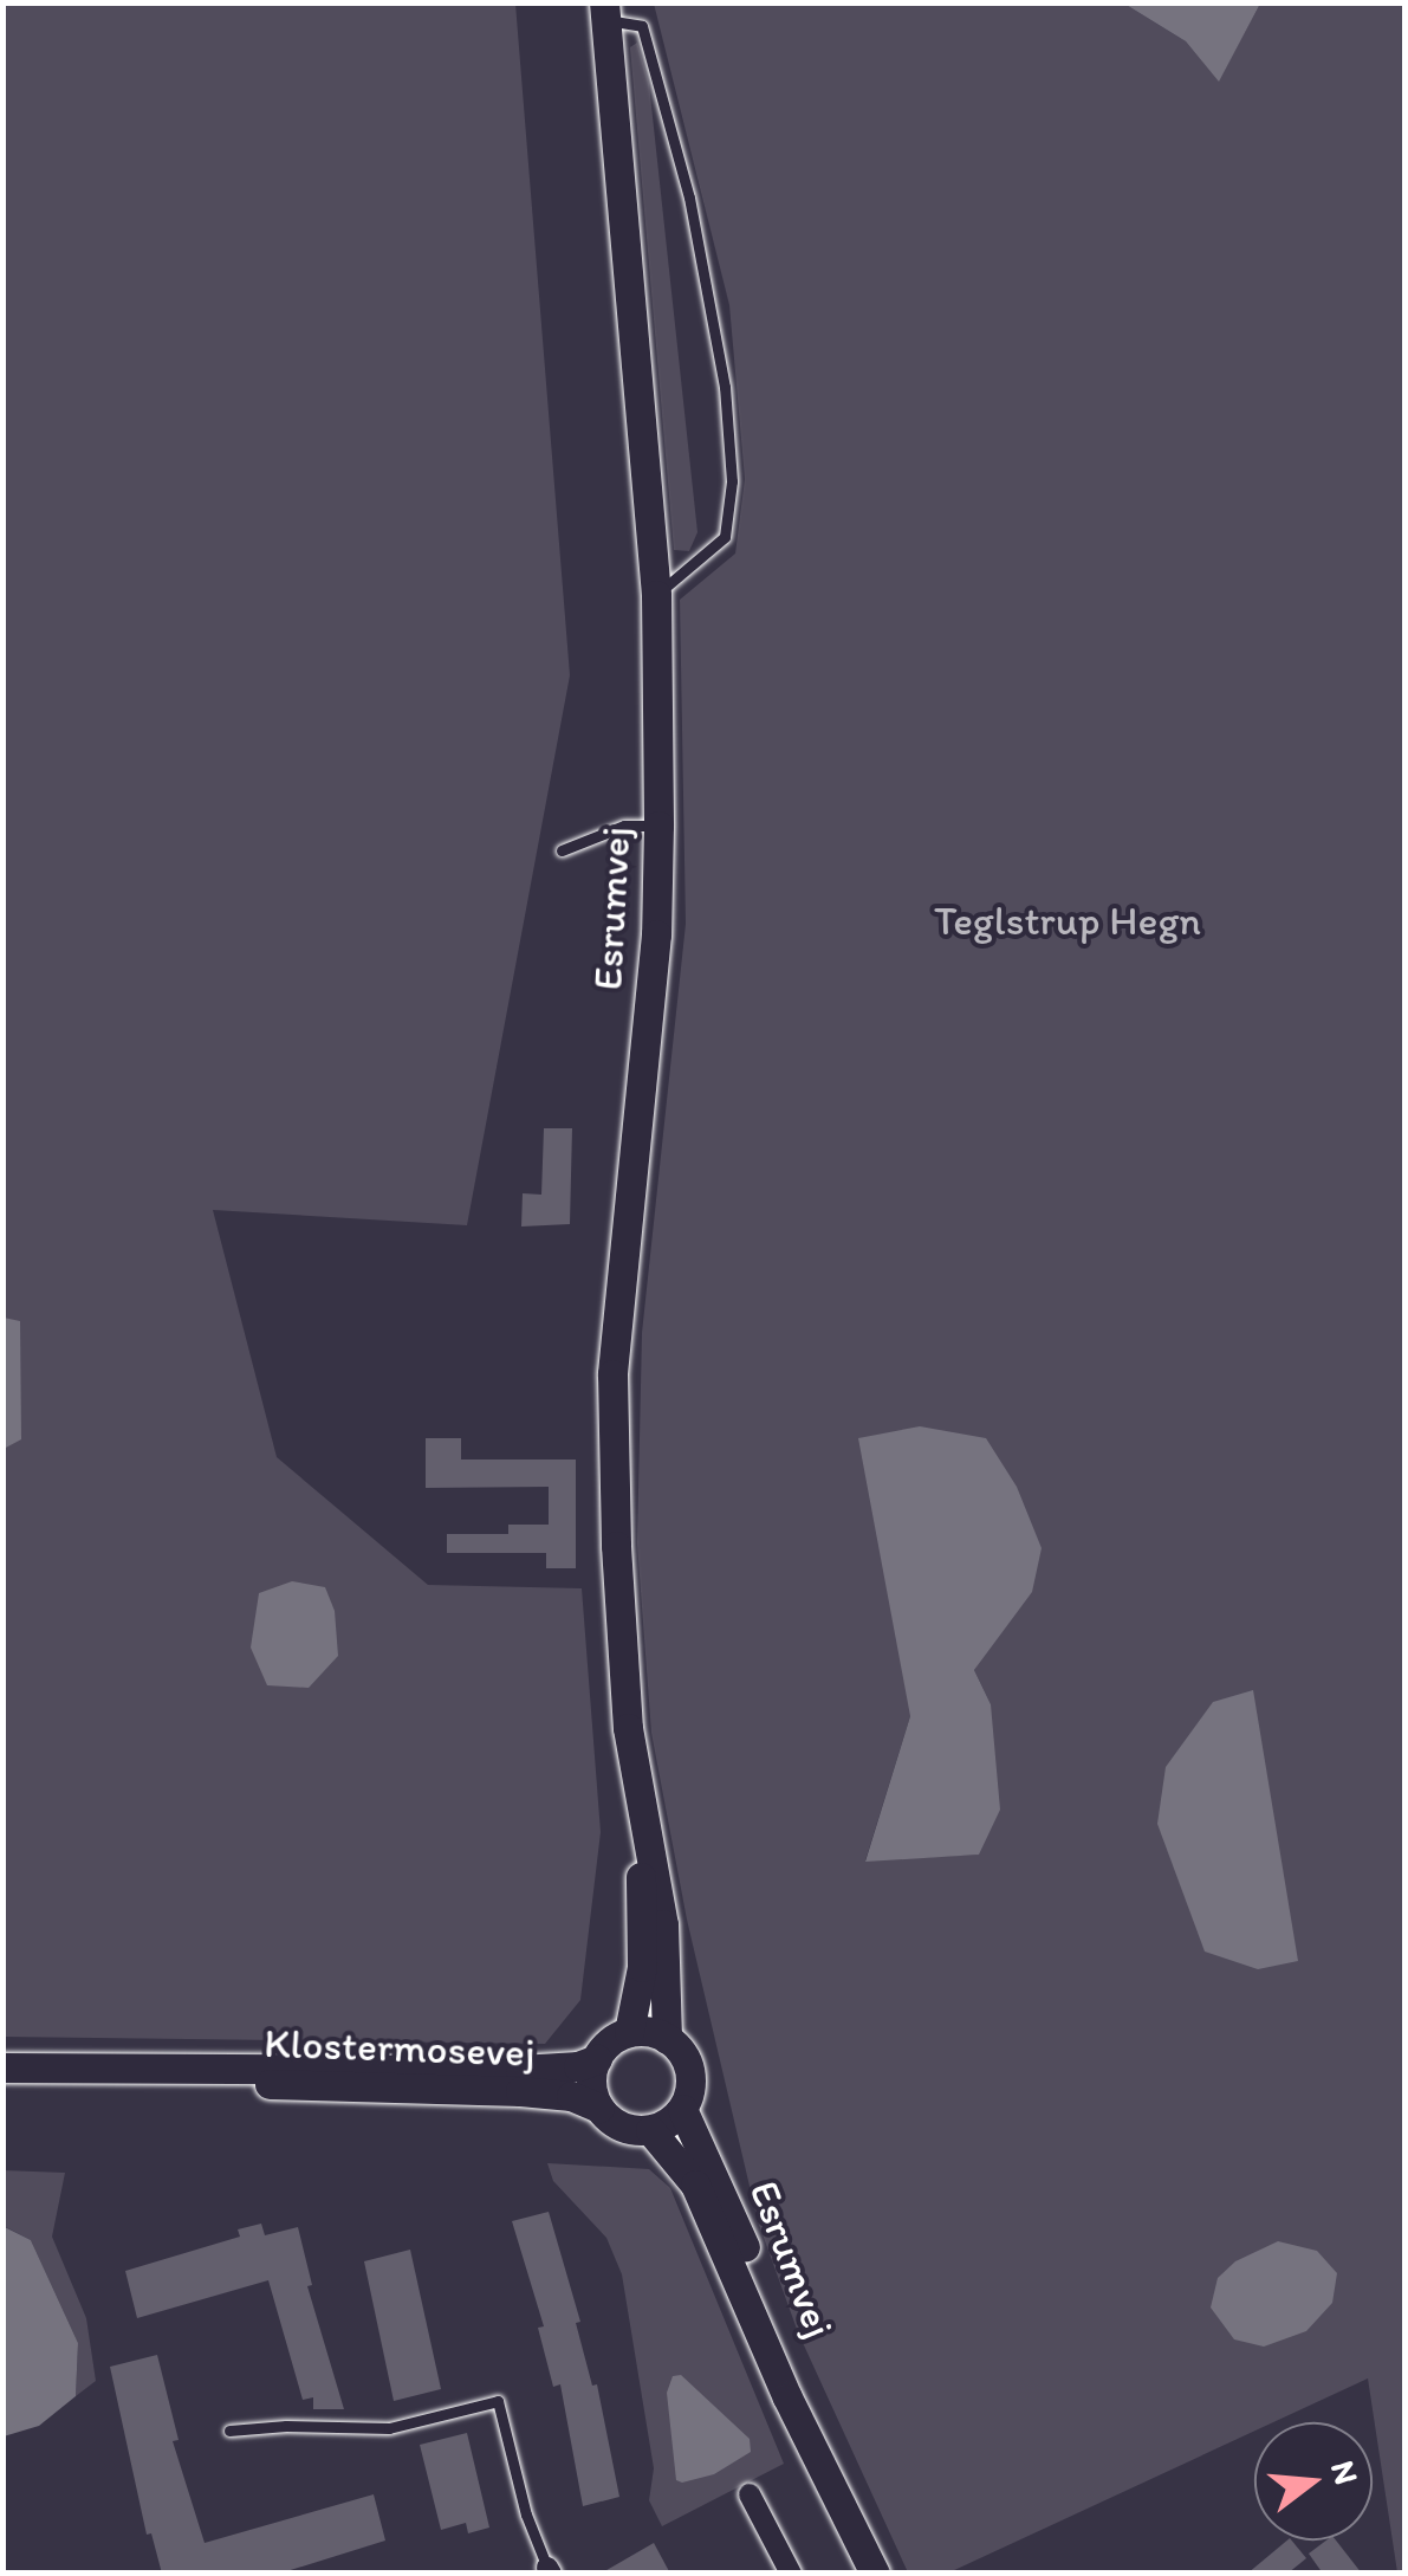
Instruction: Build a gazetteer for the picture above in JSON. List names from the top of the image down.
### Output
{
  "streets": {
    "main road": ["Esrumvej", "Klostermosevej"]
  },
  "crossings": [
    ["Esrumvej", "Klostermosevej"]
  ],
  "parks": ["Teglstrup Hegn"],
  "north": "right"
}
